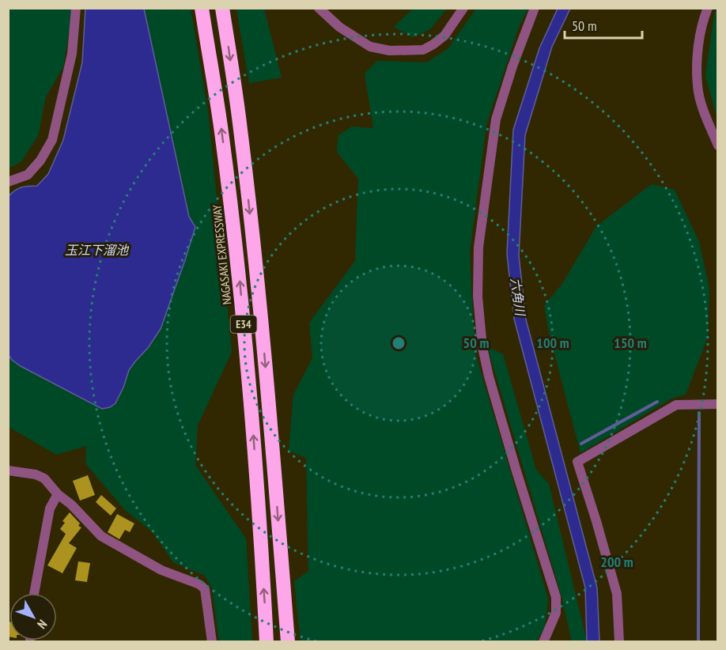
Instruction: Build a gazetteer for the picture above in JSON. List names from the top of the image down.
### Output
{
  "streets": {
    "highway": ["NAGASAKI EXPRESSWAY", "E34"]
  },
  "water": ["玉江下溜池", "六角川"],
  "scale_bar": "50 m",
  "north": "bottom right",
  "rings": [
    "50 m",
    "100 m",
    "150 m",
    "200 m"
  ]
}
